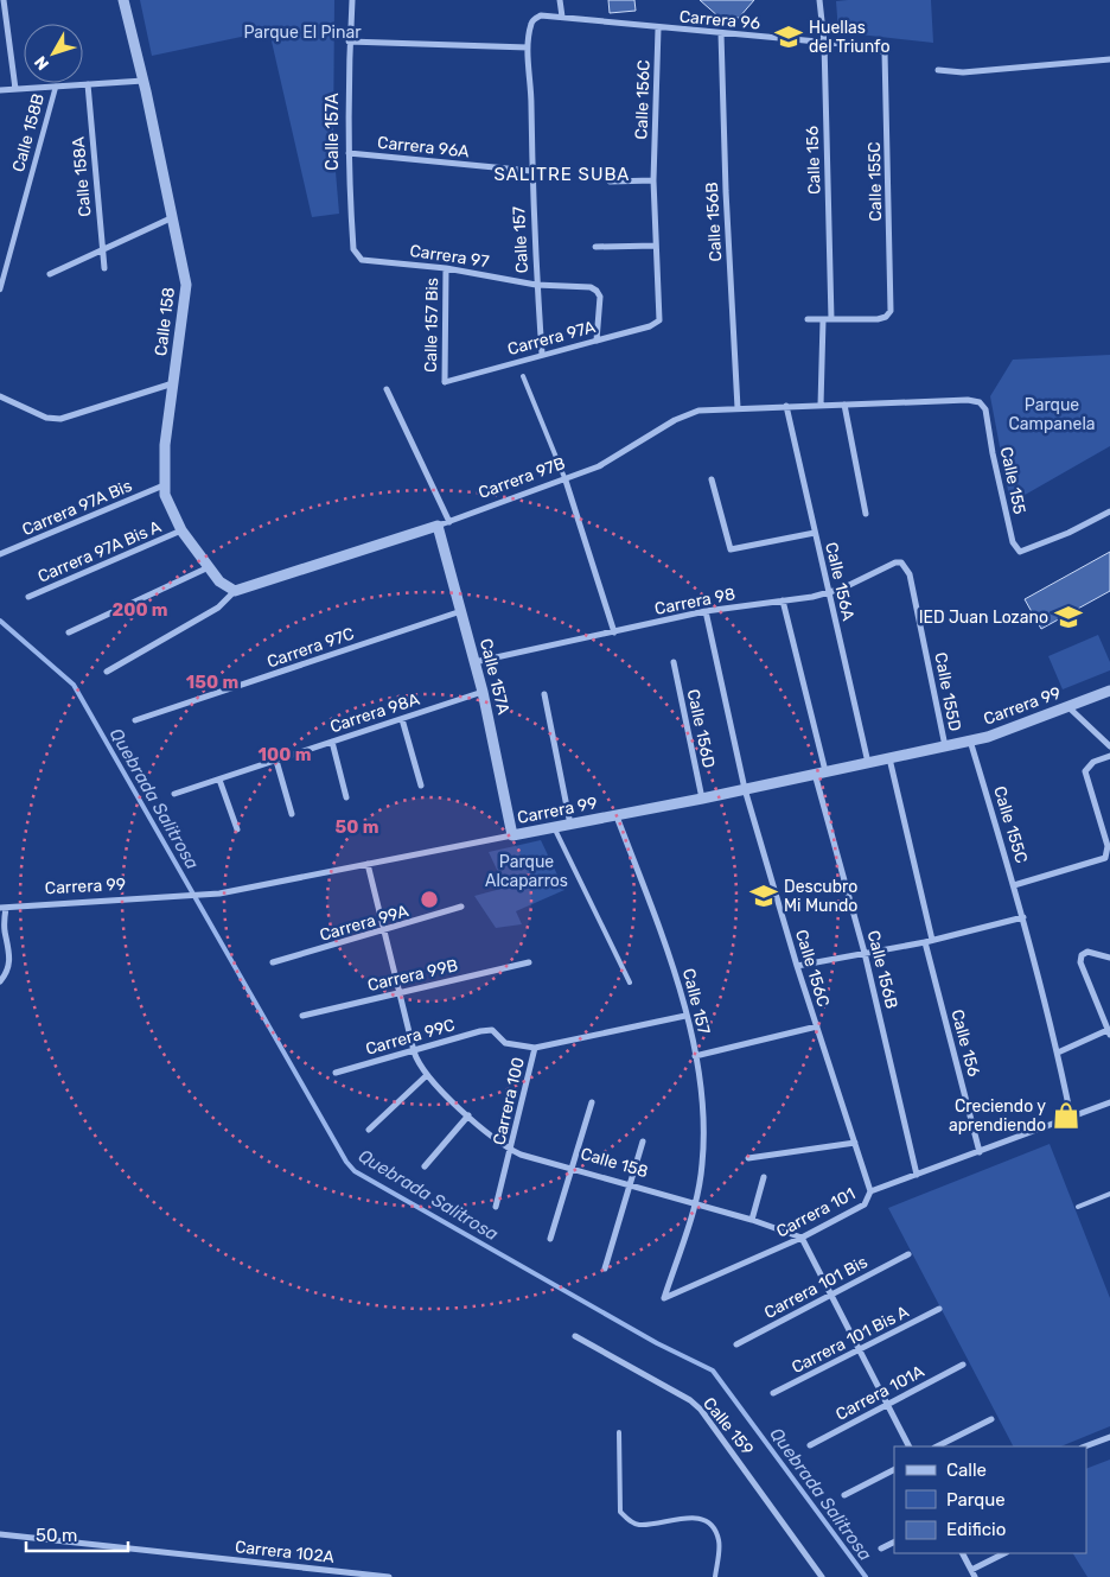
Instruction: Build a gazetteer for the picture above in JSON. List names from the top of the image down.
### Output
{
  "streets": {
    "street": [
      "Carrera 96",
      "Calle 156C",
      "Calle 157A",
      "Calle 158B",
      "Carrera 96A",
      "Calle 156",
      "Calle 158A",
      "Calle 155C",
      "Calle 156B",
      "Calle 157",
      "Carrera 97",
      "Calle 158",
      "Calle 157 Bis",
      "Carrera 97A",
      "Carrera 97B",
      "Calle 155",
      "Carrera 97A Bis",
      "Carrera 97A Bis A",
      "Calle 156A",
      "Carrera 98",
      "Carrera 97C",
      "Calle 155D",
      "Carrera 99",
      "Carrera 98A",
      "Calle 156D",
      "Carrera 99A",
      "Carrera 99B",
      "Carrera 99C",
      "Carrera 100",
      "Carrera 101",
      "Carrera 101 Bis",
      "Carrera 101 Bis A",
      "Carrera 101A",
      "Calle 159",
      "Carrera 102A"
    ]
  },
  "crossings": [
    ["Carrera 96", "Calle 156C"],
    ["Carrera 96", "Calle 156"],
    ["Carrera 96", "Calle 155C"],
    ["Carrera 96", "Calle 156B"],
    ["Carrera 96", "Calle 157"],
    ["Calle 156C", "Carrera 97A"],
    ["Calle 156C", "Carrera 98"],
    ["Calle 156C", "Carrera 99"],
    ["Calle 156C", "Carrera 101"],
    ["Calle 157A", "Carrera 96A"],
    ["Calle 157A", "Carrera 97"],
    ["Calle 157A", "Carrera 97B"],
    ["Calle 157A", "Carrera 98"],
    ["Calle 157A", "Carrera 97C"],
    ["Calle 157A", "Carrera 99"],
    ["Calle 157A", "Carrera 98A"],
    ["Carrera 96A", "Calle 157"],
    ["Calle 156", "Calle 155C"],
    ["Calle 156", "Carrera 101"],
    ["Calle 155C", "Carrera 99"],
    ["Calle 155C", "Carrera 101"],
    ["Calle 156B", "Carrera 97B"],
    ["Calle 156B", "Carrera 98"],
    ["Calle 156B", "Carrera 99"],
    ["Calle 156B", "Carrera 101"],
    ["Calle 157", "Carrera 97"],
    ["Calle 157", "Calle 158"],
    ["Calle 157", "Carrera 97A"],
    ["Calle 157", "Carrera 99"],
    ["Calle 157", "Carrera 100"],
    ["Calle 157", "Carrera 101"],
    ["Carrera 97", "Calle 157 Bis"],
    ["Carrera 97", "Carrera 97A"],
    ["Calle 158", "Carrera 97B"],
    ["Calle 158", "Carrera 97A Bis"],
    ["Calle 158", "Carrera 97A Bis A"],
    ["Calle 158", "Carrera 99"],
    ["Calle 158", "Carrera 99A"],
    ["Calle 158", "Carrera 99B"],
    ["Calle 158", "Carrera 99C"],
    ["Calle 158", "Carrera 100"],
    ["Calle 158", "Carrera 101"],
    ["Calle 157 Bis", "Carrera 97A"],
    ["Carrera 97B", "Calle 155"],
    ["Carrera 97B", "Calle 156A"],
    ["Calle 156A", "Carrera 98"],
    ["Calle 156A", "Carrera 99"],
    ["Carrera 98", "Calle 155D"],
    ["Calle 155D", "Carrera 99"],
    ["Carrera 99", "Calle 156D"],
    ["Carrera 99C", "Carrera 100"]
  ],
  "districts": ["SALITRE SUBA"],
  "water": ["Quebrada Salitrosa"],
  "parks": ["Parque El Pinar", "Parque Campanela", "Parque Alcaparros"],
  "places": {
    "school or university": ["Huellas del Triunfo", "IED Juan Lozano", "Descubro Mi Mundo"],
    "shop": ["Creciendo y aprendiendo"]
  },
  "legend": ["Calle", "Parque", "Edificio"],
  "scale_bar": "50 m",
  "north": "bottom left",
  "rings": [
    "200 m",
    "150 m",
    "100 m",
    "50 m"
  ]
}
